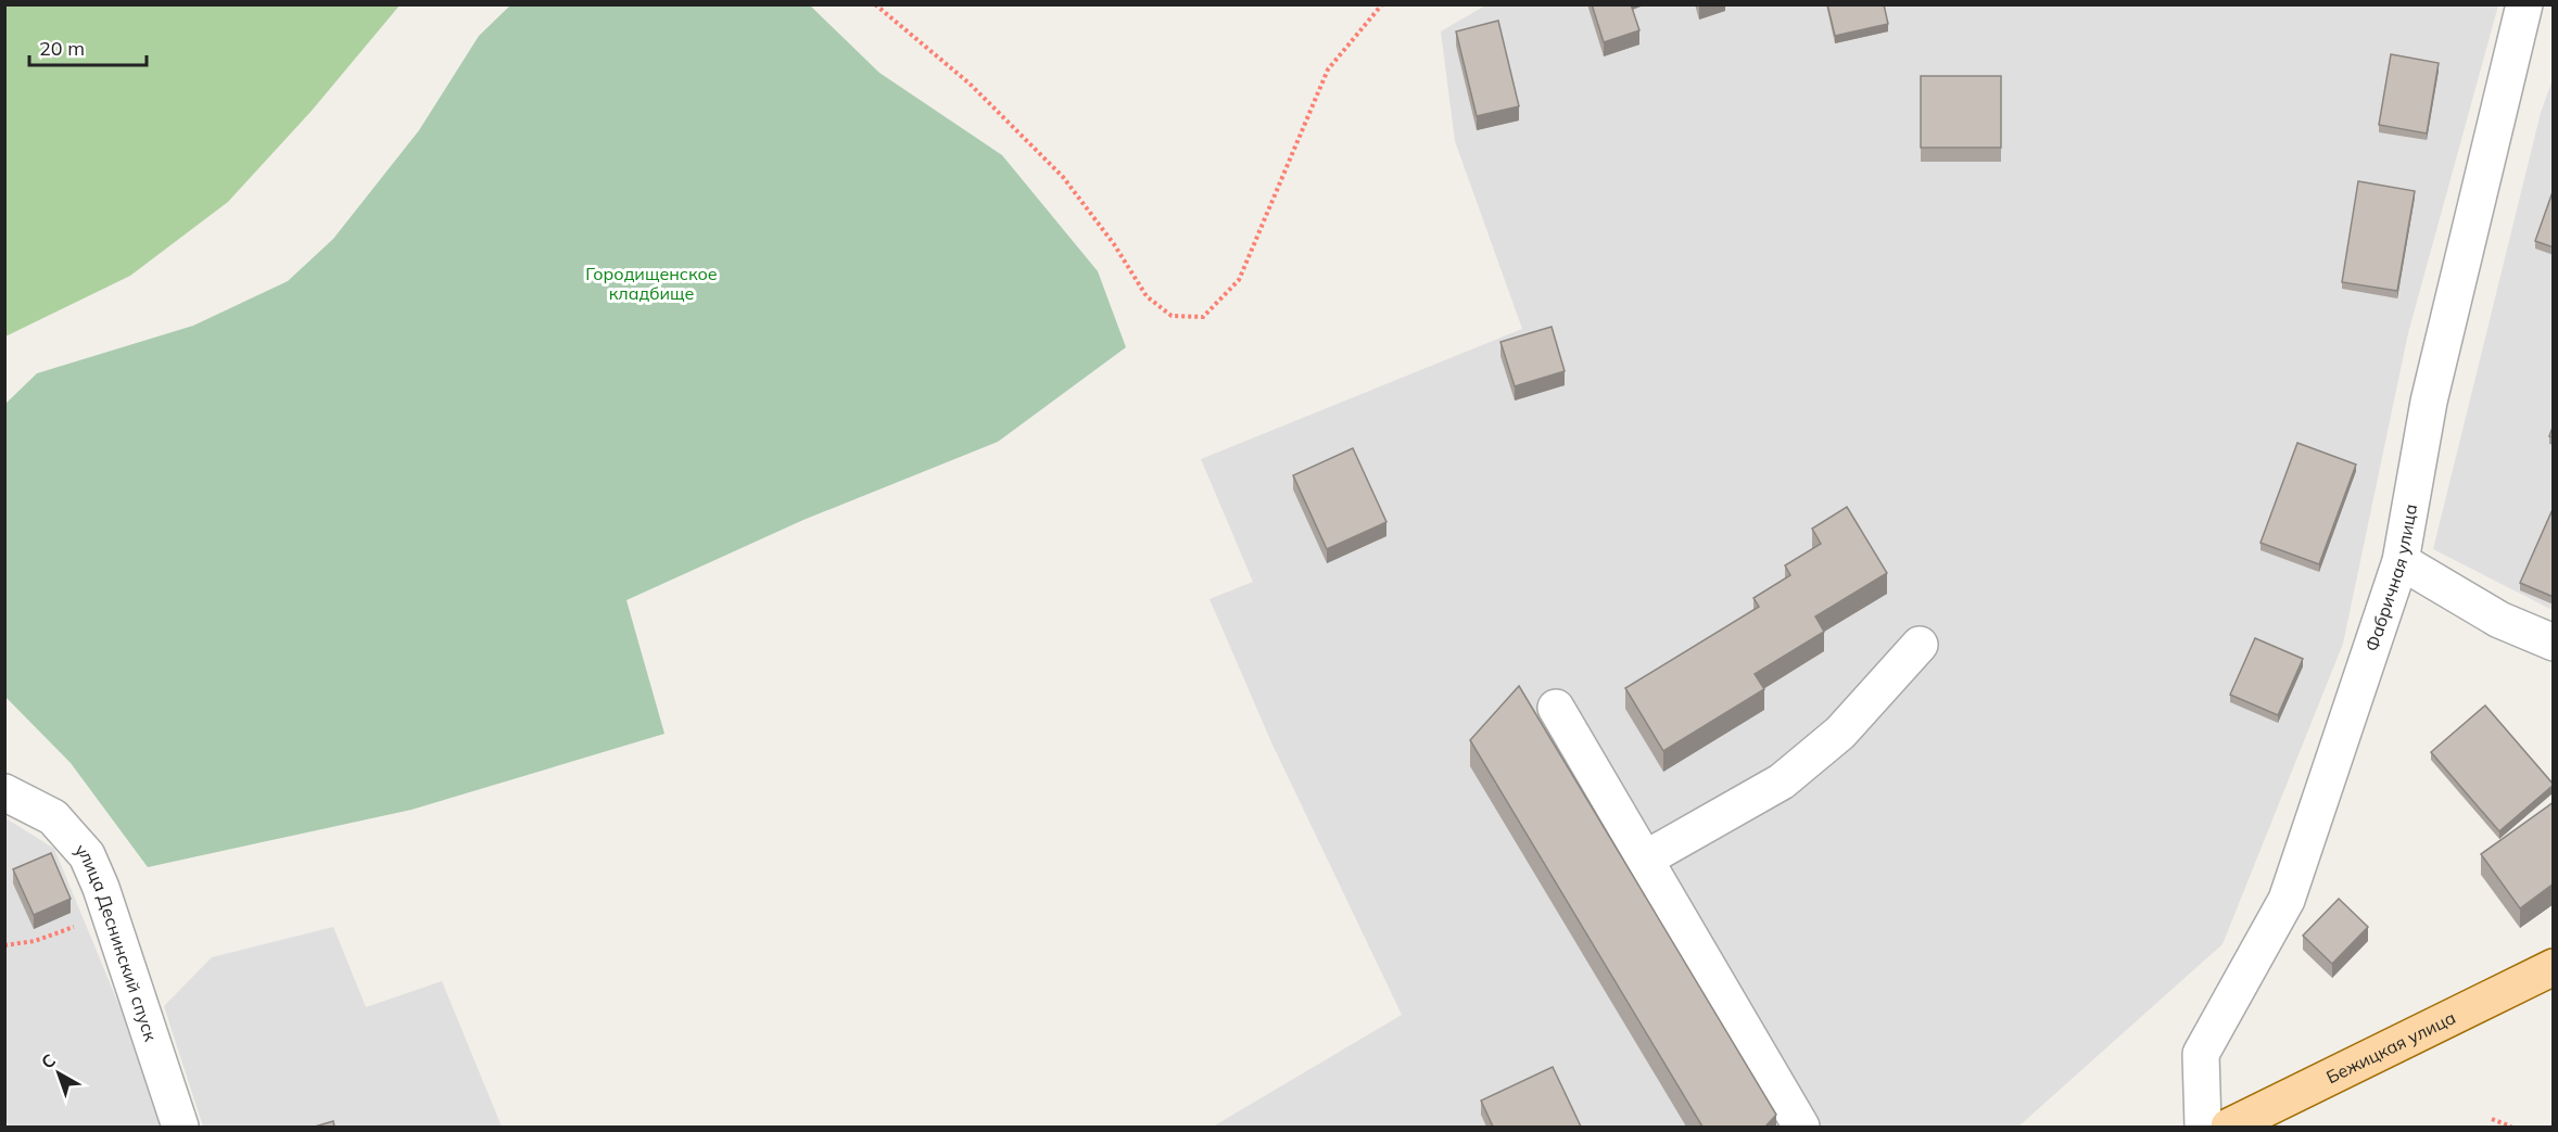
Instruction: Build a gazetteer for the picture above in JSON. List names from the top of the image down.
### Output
{
  "streets": {
    "main road": ["Бежицкая улица"],
    "street": ["Фабричная улица", "улица Деснинский спуск"]
  },
  "crossings": [
    ["Фабричная улица", "Бежицкая улица"]
  ],
  "parks": ["Городищенское кладбище"],
  "scale_bar": "20 m",
  "north": "top left"
}
